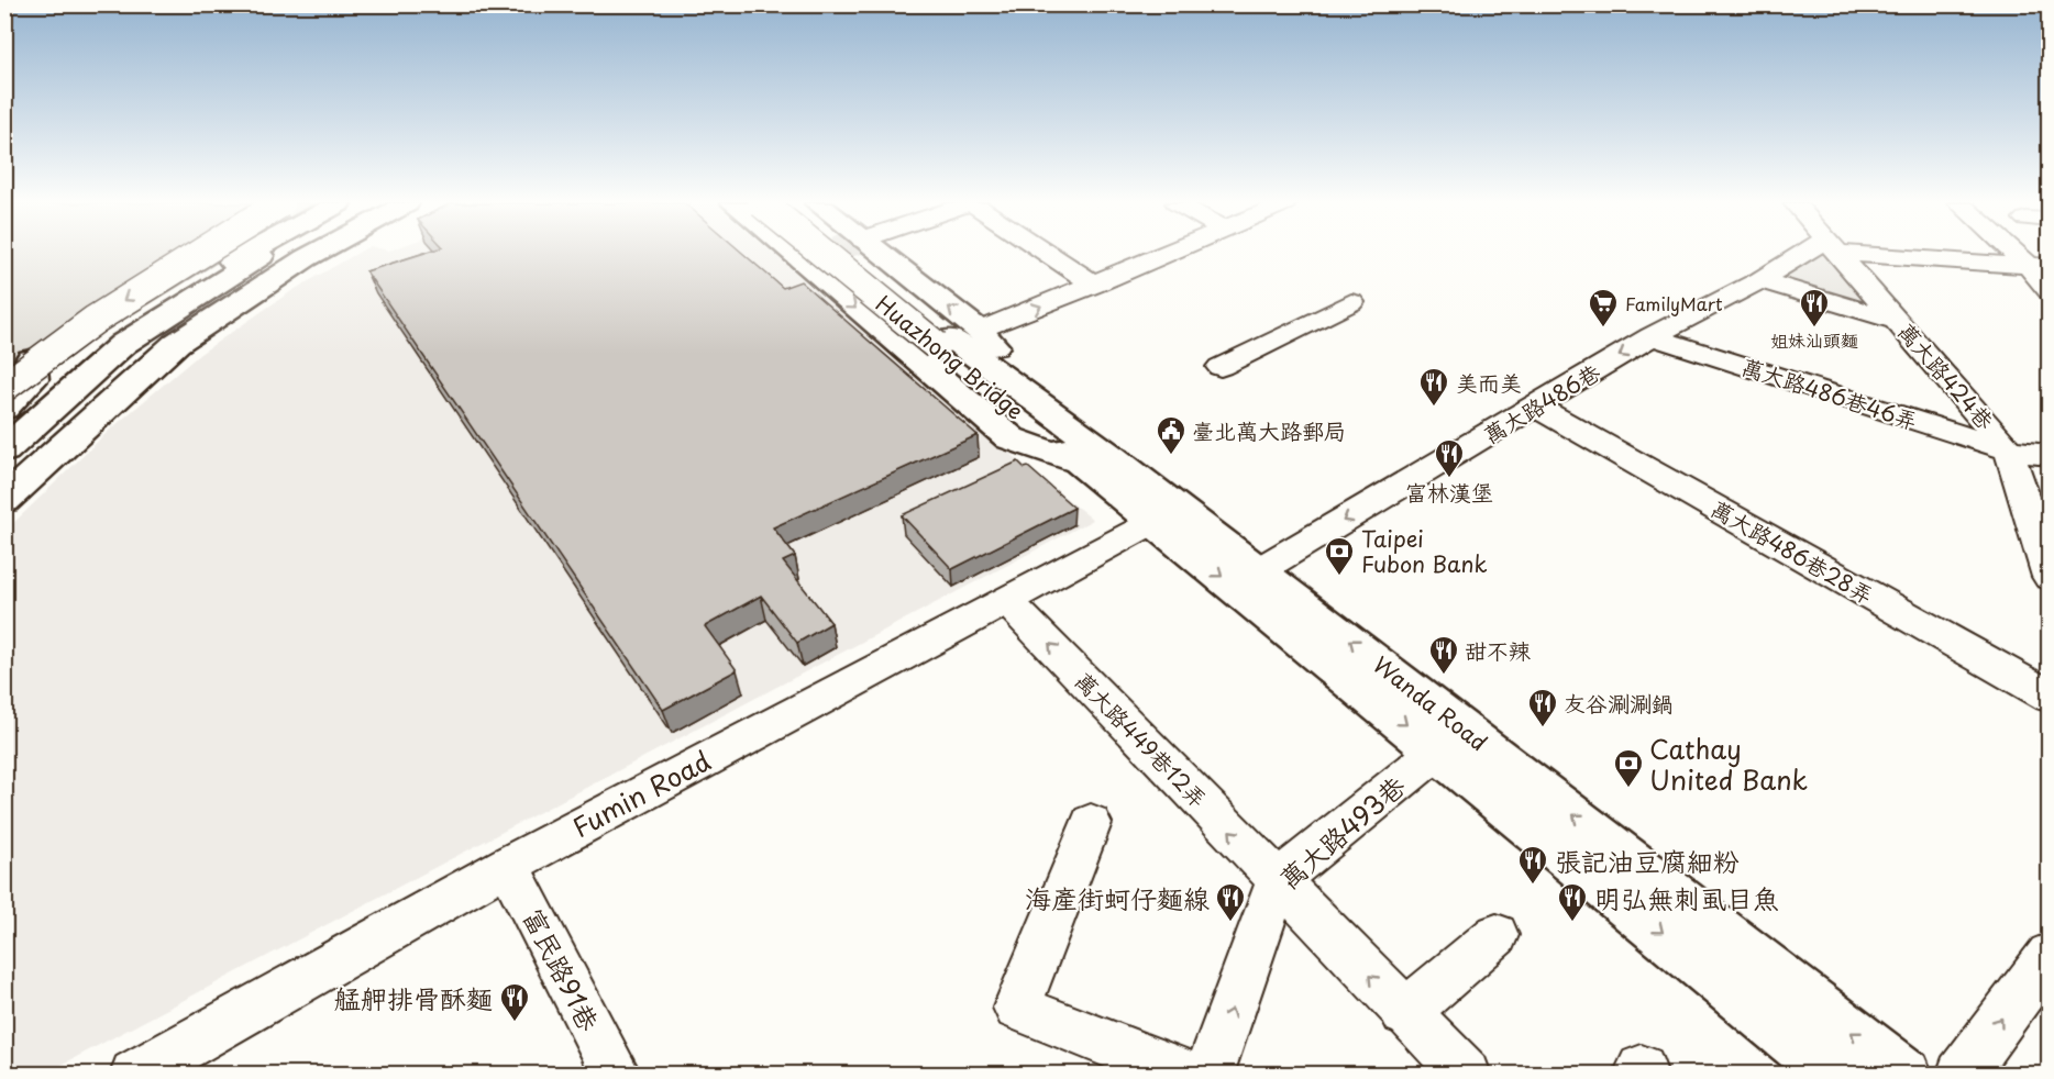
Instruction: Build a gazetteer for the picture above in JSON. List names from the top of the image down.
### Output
{
  "streets": {
    "main road": ["Huazhong Bridge", "Wanda Road"],
    "street": [
      "萬大路424巷",
      "萬大路486巷46弄",
      "萬大路486巷",
      "萬大路486巷28弄",
      "萬大路449巷12弄",
      "Fumin Road",
      "萬大路493巷",
      "富民路91巷"
    ]
  },
  "crossings": [
    ["Huazhong Bridge", "Wanda Road"],
    ["萬大路424巷", "萬大路486巷46弄"],
    ["萬大路486巷46弄", "萬大路486巷"],
    ["萬大路486巷", "萬大路486巷28弄"],
    ["萬大路486巷", "Wanda Road"],
    ["Wanda Road", "Fumin Road"],
    ["Wanda Road", "萬大路493巷"],
    ["萬大路449巷12弄", "Fumin Road"],
    ["萬大路449巷12弄", "萬大路493巷"],
    ["Fumin Road", "富民路91巷"]
  ],
  "one_way": ["萬大路449巷12弄", "萬大路493巷"],
  "places": {
    "supermarket": ["FamilyMart"],
    "restaurant": [
      "姐妹汕頭麵",
      "美而美",
      "富林漢堡",
      "甜不辣",
      "友谷涮涮鍋",
      "張記油豆腐細粉",
      "海產街蚵仔麵線",
      "明弘無刺虱目魚",
      "艋舺排骨酥麵"
    ],
    "public building": ["臺北萬大路郵局"],
    "bank": ["Taipei Fubon Bank", "Cathay United Bank"]
  }
}
